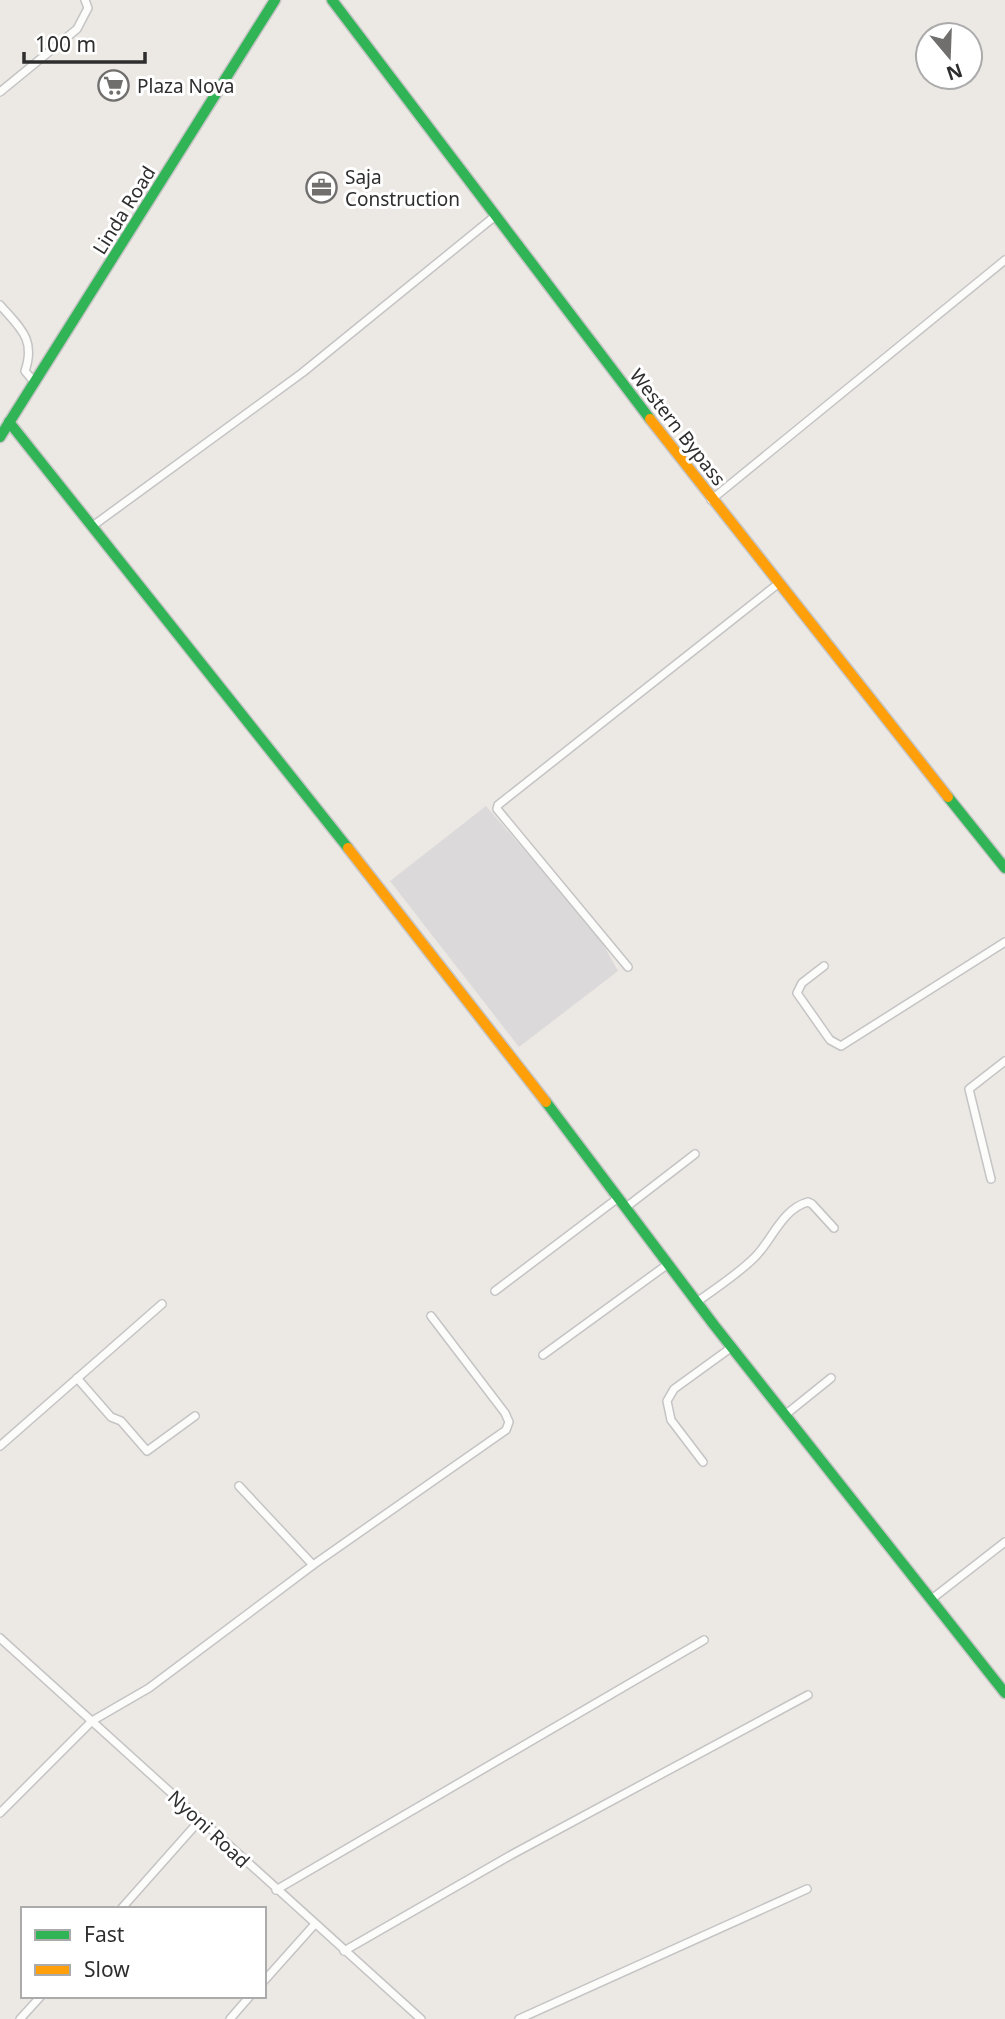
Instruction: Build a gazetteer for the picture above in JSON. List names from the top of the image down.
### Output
{
  "streets": {
    "street": ["Linda Road", "Western Bypass", "Nyoni Road"]
  },
  "places": {
    "supermarket": ["Plaza Nova"],
    "office": ["Saja Construction"]
  },
  "legend": ["Fast", "Slow"],
  "scale_bar": "100 m",
  "north": "bottom"
}
